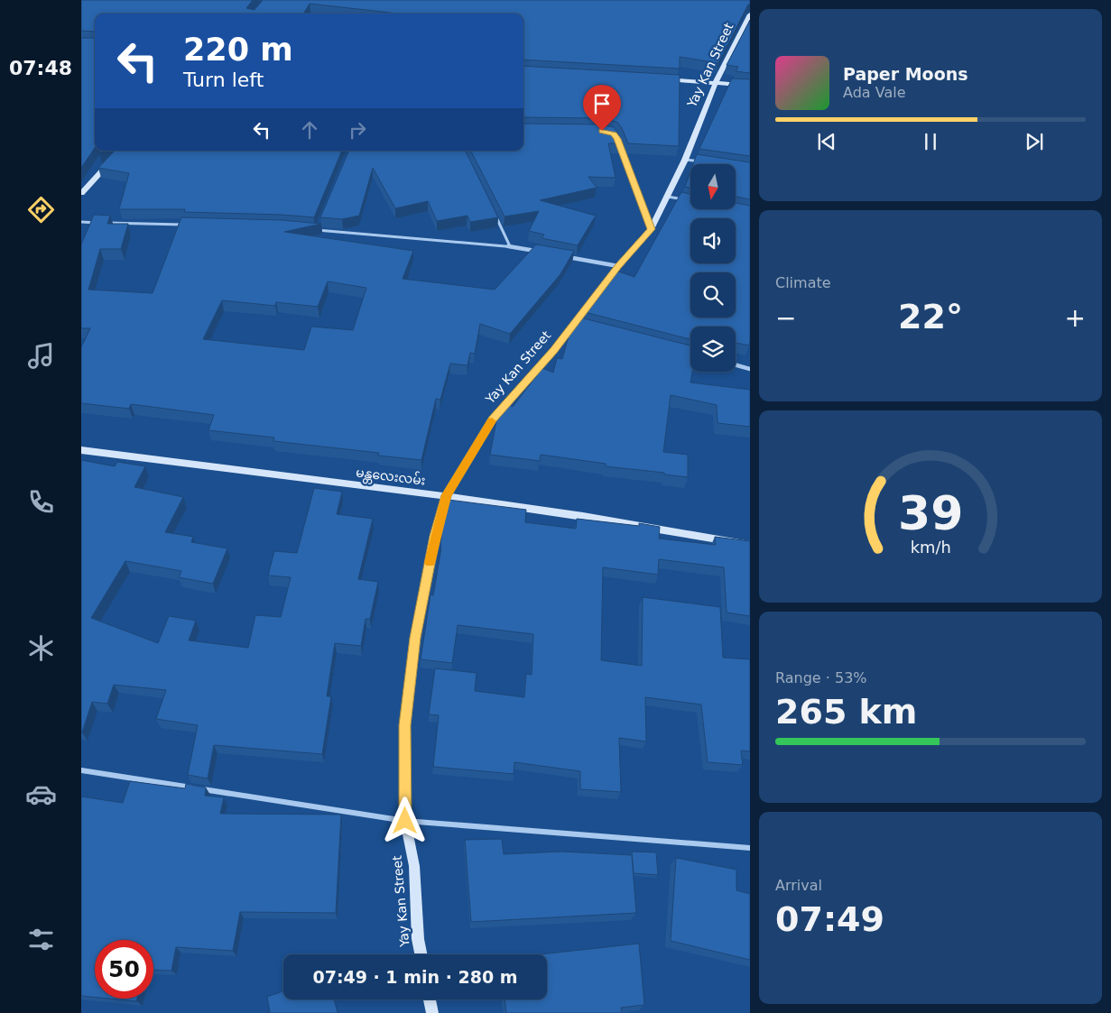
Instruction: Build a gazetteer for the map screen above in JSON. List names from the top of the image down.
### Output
{
  "streets": {
    "main road": ["Yay Kan Street", "မန္တလေးလမ်း"]
  },
  "crossings": [
    ["Yay Kan Street", "မန္တလေးလမ်း"]
  ],
  "north": "bottom",
  "page": {
    "tabs": "07:48",
    "turn": ["220 m", "Turn left"],
    "song": ["Paper Moons", "Ada Vale"],
    "tile": [
      "Climate",
      ["Range · 53%", "265 km"],
      ["Arrival", "07:49"]
    ],
    "heat": ["−", "22°", "+"],
    "limit": "50",
    "trip": "07:49 · 1 min · 280 m",
    "gauge": ["39", "km/h"]
  }
}
